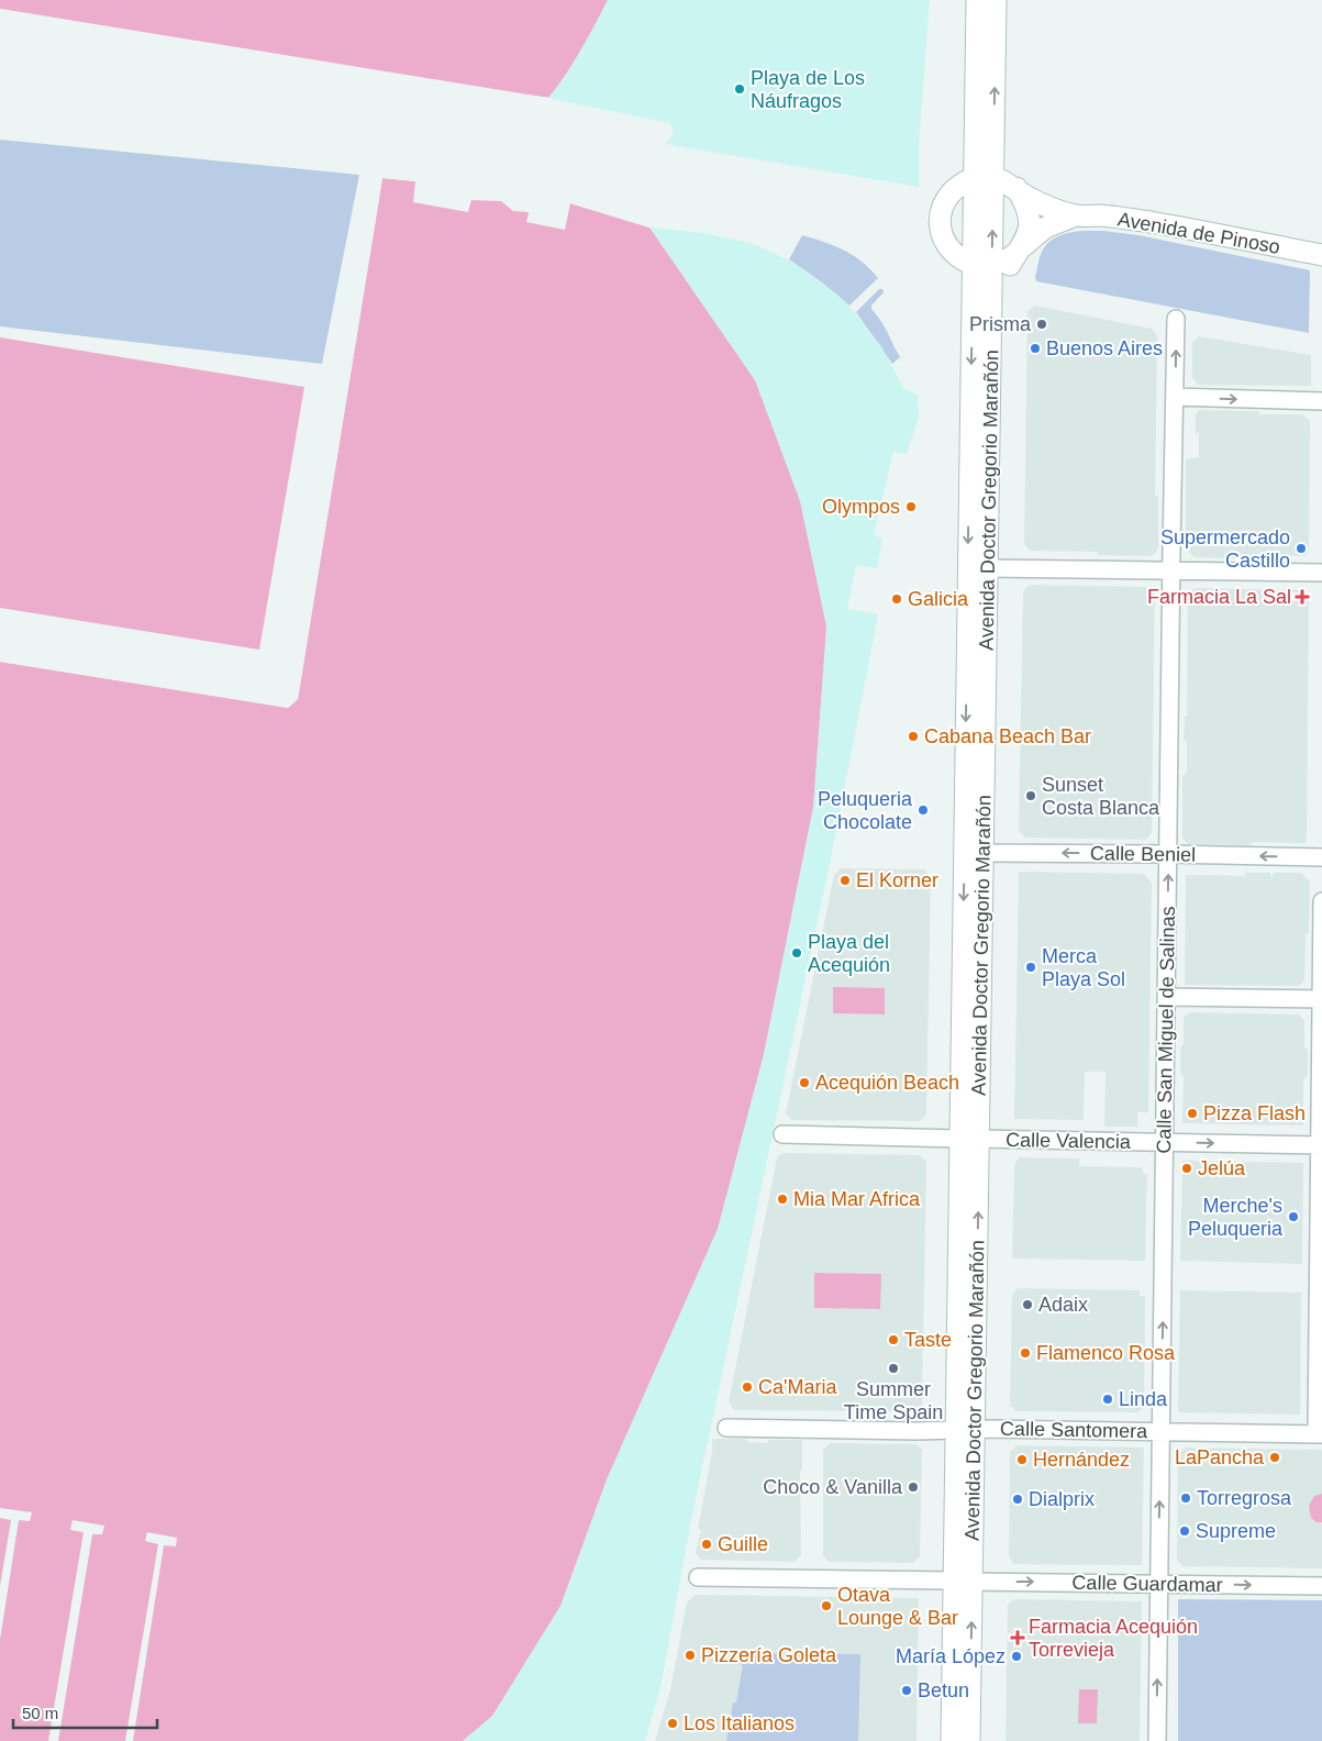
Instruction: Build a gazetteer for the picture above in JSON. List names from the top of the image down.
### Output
{
  "streets": {
    "street": [
      "Avenida de Pinoso",
      "Avenida Doctor Gregorio Marañón",
      "Calle Beniel",
      "Calle San Miguel de Salinas",
      "Calle Valencia",
      "Calle Santomera",
      "Calle Guardamar"
    ]
  },
  "crossings": [
    ["Avenida de Pinoso", "Avenida Doctor Gregorio Marañón"],
    ["Avenida Doctor Gregorio Marañón", "Calle Beniel"],
    ["Avenida Doctor Gregorio Marañón", "Calle Valencia"],
    ["Avenida Doctor Gregorio Marañón", "Calle Santomera"],
    ["Avenida Doctor Gregorio Marañón", "Calle Guardamar"],
    ["Calle Beniel", "Calle San Miguel de Salinas"],
    ["Calle San Miguel de Salinas", "Calle Valencia"],
    ["Calle San Miguel de Salinas", "Calle Santomera"],
    ["Calle San Miguel de Salinas", "Calle Guardamar"]
  ],
  "one_way": ["Calle San Miguel de Salinas", "Calle Guardamar"],
  "places": {
    "other": [
      "Playa de Los Náufragos",
      "Prisma",
      "Buenos Aires",
      "Olympos",
      "Supermercado Castillo",
      "Galicia",
      "Cabana Beach Bar",
      "Sunset Costa Blanca",
      "Peluqueria Chocolate",
      "El Korner",
      "Playa del Acequión",
      "Merca Playa Sol",
      "Acequión Beach",
      "Pizza Flash",
      "Jelúa",
      "Mia Mar Africa",
      "Merche's Peluqueria",
      "Adaix",
      "Taste",
      "Flamenco Rosa",
      "Summer Time Spain",
      "Ca'Maria",
      "Linda",
      "LaPancha",
      "Hernández",
      "Choco & Vanilla",
      "Torregrosa",
      "Dialprix",
      "Supreme",
      "Guille",
      "Otava Lounge & Bar",
      "Pizzería Goleta",
      "María López",
      "Betun",
      "Los Italianos"
    ],
    "health": ["Farmacia La Sal", "Farmacia Acequión Torrevieja"]
  },
  "scale_bar": "50 m"
}
